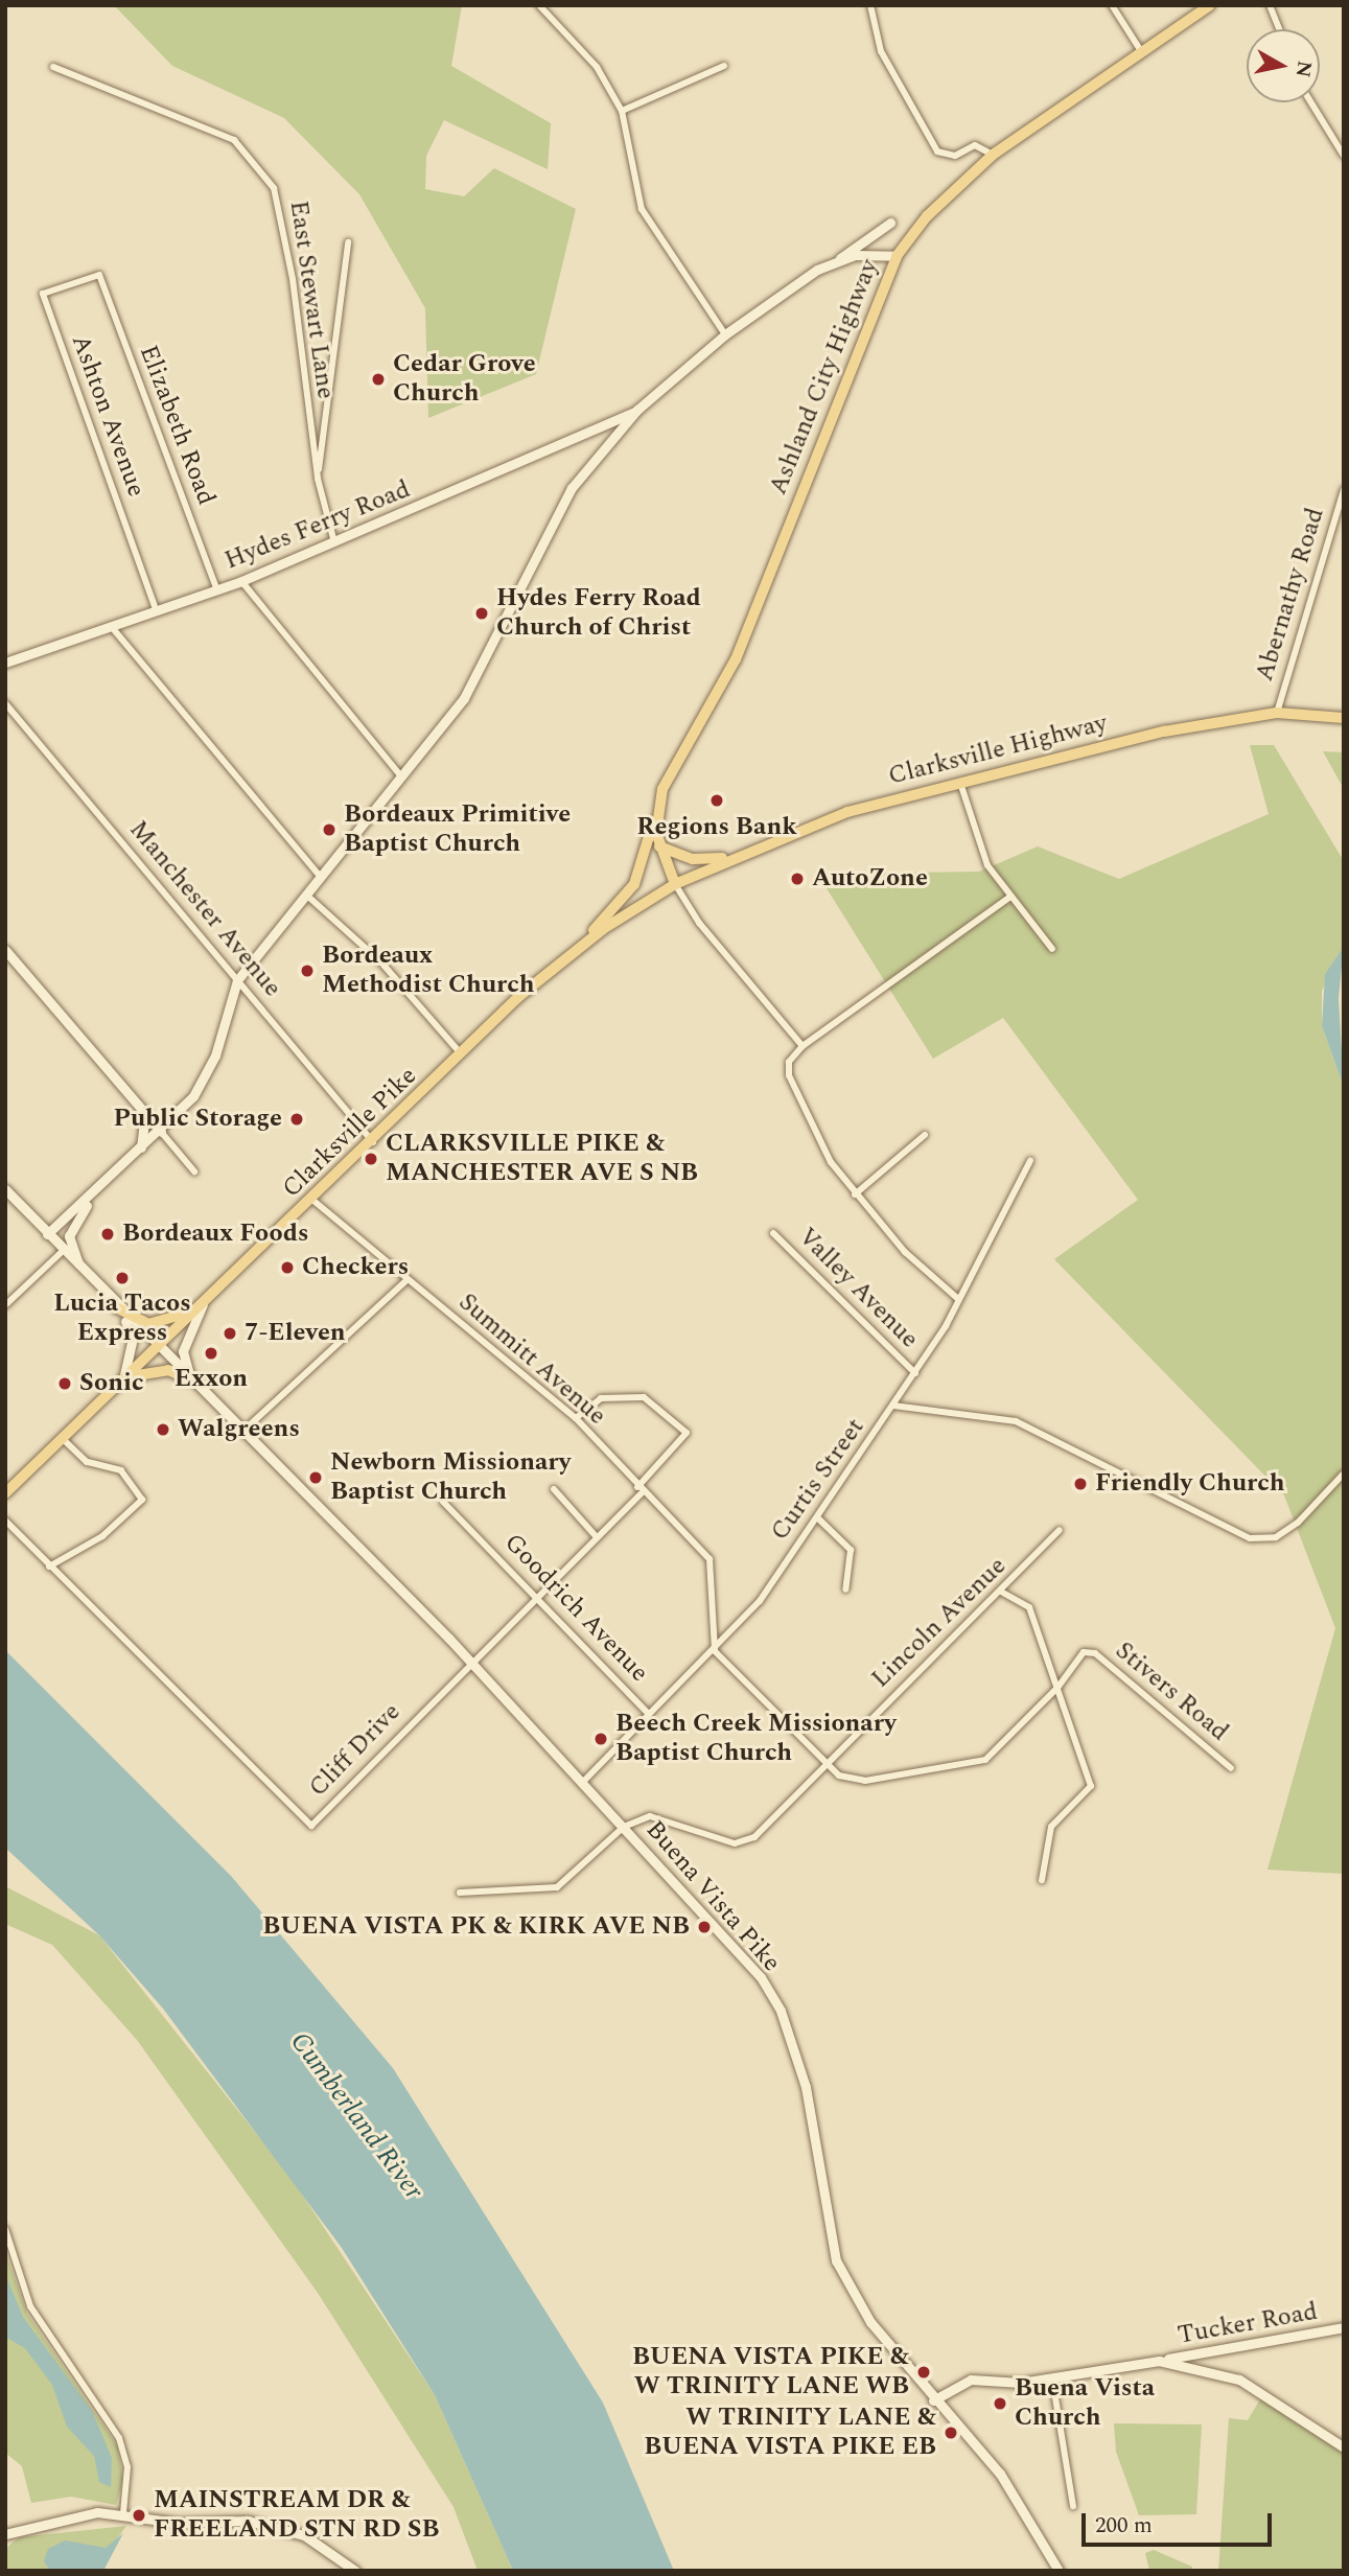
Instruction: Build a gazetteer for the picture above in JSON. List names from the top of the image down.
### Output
{
  "streets": {
    "main road": [
      "Ashland City Highway",
      "Hydes Ferry Road",
      "Clarksville Highway",
      "Clarksville Pike",
      "Buena Vista Pike",
      "Tucker Road"
    ],
    "street": [
      "East Stewart Lane",
      "Ashton Avenue",
      "Elizabeth Road",
      "Abernathy Road",
      "Manchester Avenue",
      "Valley Avenue",
      "Summitt Avenue",
      "Curtis Street",
      "Goodrich Avenue",
      "Lincoln Avenue",
      "Stivers Road",
      "Cliff Drive"
    ]
  },
  "crossings": [
    ["East Stewart Lane", "Hydes Ferry Road"],
    ["Ashland City Highway", "Clarksville Highway"],
    ["Ashland City Highway", "Clarksville Pike"],
    ["Ashton Avenue", "Elizabeth Road"],
    ["Ashton Avenue", "Hydes Ferry Road"],
    ["Elizabeth Road", "Hydes Ferry Road"],
    ["Abernathy Road", "Clarksville Highway"],
    ["Clarksville Highway", "Clarksville Pike"],
    ["Manchester Avenue", "Clarksville Pike"],
    ["Clarksville Pike", "Summitt Avenue"],
    ["Clarksville Pike", "Buena Vista Pike"],
    ["Valley Avenue", "Curtis Street"],
    ["Summitt Avenue", "Curtis Street"],
    ["Summitt Avenue", "Cliff Drive"],
    ["Curtis Street", "Goodrich Avenue"],
    ["Curtis Street", "Buena Vista Pike"],
    ["Goodrich Avenue", "Cliff Drive"],
    ["Lincoln Avenue", "Buena Vista Pike"],
    ["Cliff Drive", "Buena Vista Pike"]
  ],
  "water": ["Cumberland River"],
  "places": [
    "Cedar Grove Church",
    "Hydes Ferry Road Church of Christ",
    "Regions Bank",
    "Bordeaux Primitive Baptist Church",
    "AutoZone",
    "Bordeaux Methodist Church",
    "Public Storage",
    "CLARKSVILLE PIKE & MANCHESTER AVE S NB",
    "Bordeaux Foods",
    "Checkers",
    "Lucia Tacos Express",
    "7-Eleven",
    "Exxon",
    "Sonic",
    "Walgreens",
    "Newborn Missionary Baptist Church",
    "Friendly Church",
    "Beech Creek Missionary Baptist Church",
    "BUENA VISTA PK & KIRK AVE NB",
    "BUENA VISTA PIKE & W TRINITY LANE WB",
    "Buena Vista Church",
    "W TRINITY LANE & BUENA VISTA PIKE EB",
    "MAINSTREAM DR & FREELAND STN RD SB"
  ],
  "scale_bar": "200 m",
  "north": "right"
}
